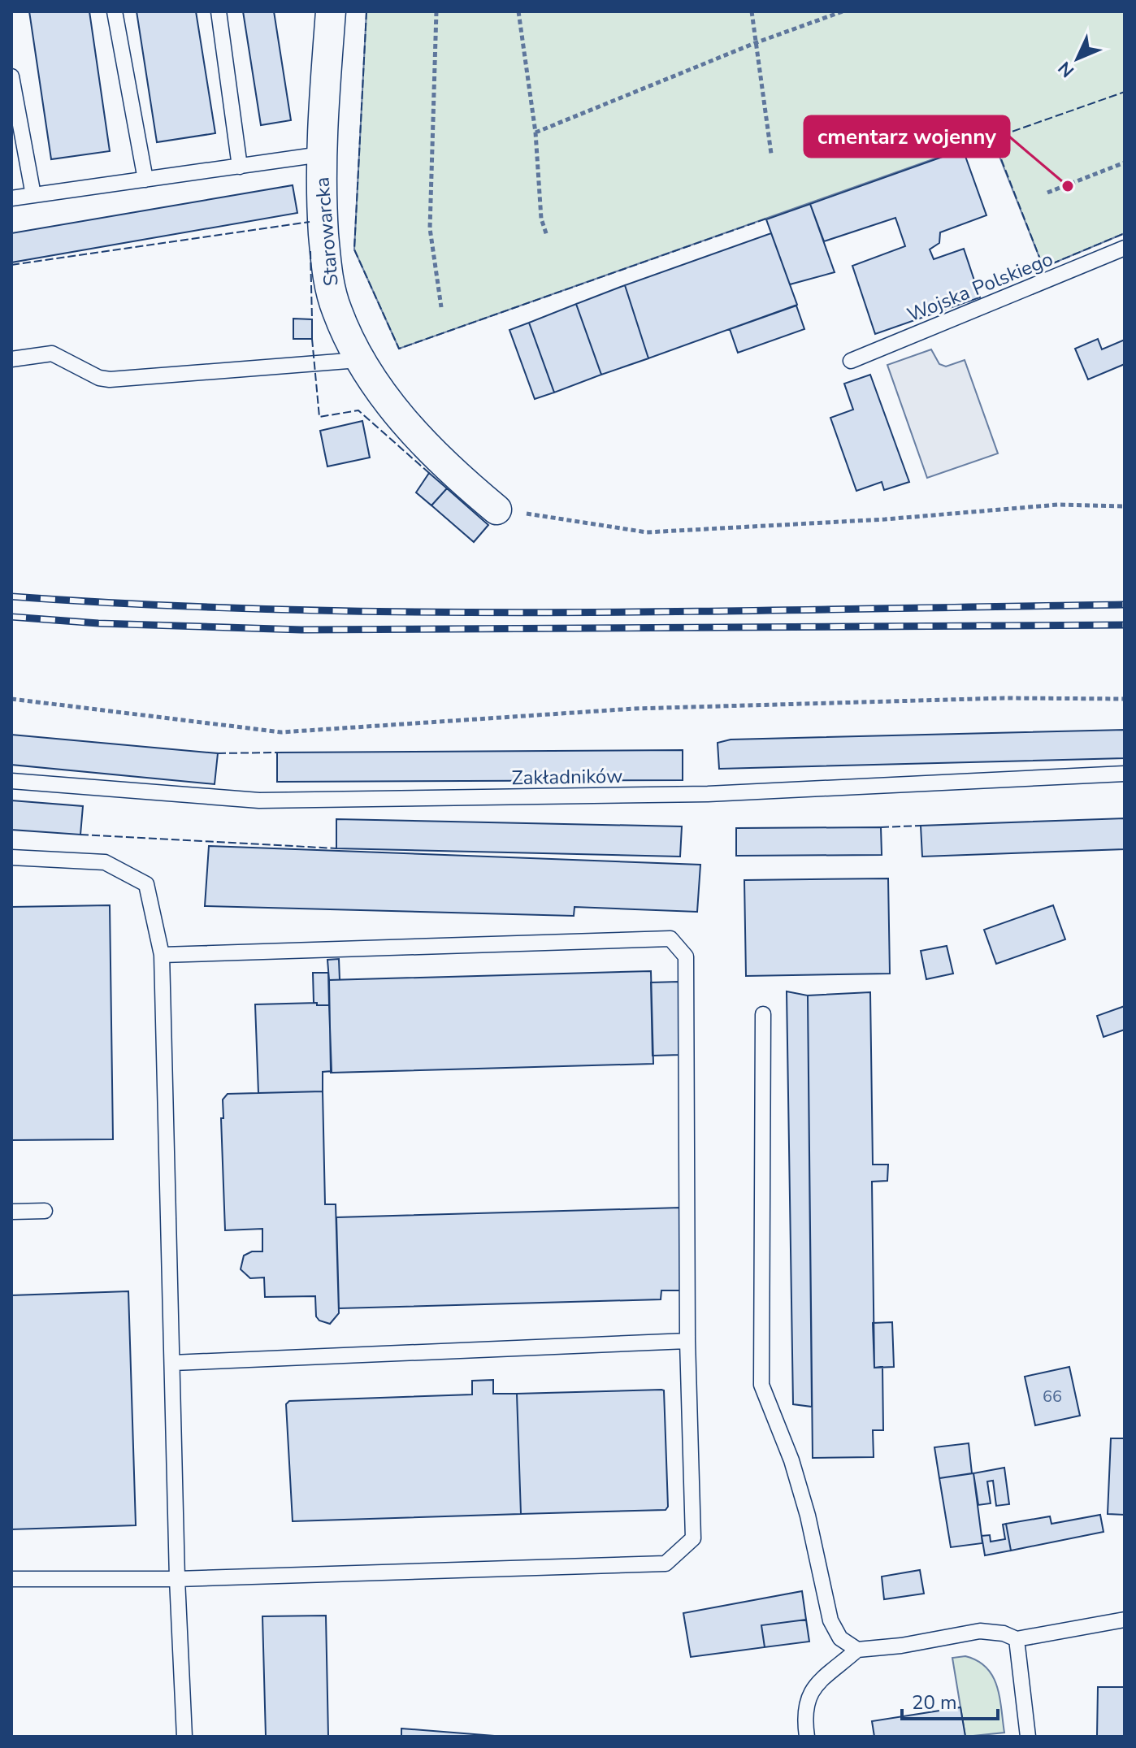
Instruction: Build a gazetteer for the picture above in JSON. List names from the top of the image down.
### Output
{
  "streets": {
    "street": ["Starowarcka"],
    "lane": ["Wojska Polskiego", "Zakładników"]
  },
  "places": ["cmentarz wojenny"],
  "house_numbers": ["66"],
  "scale_bar": "20 m",
  "north": "bottom left"
}
